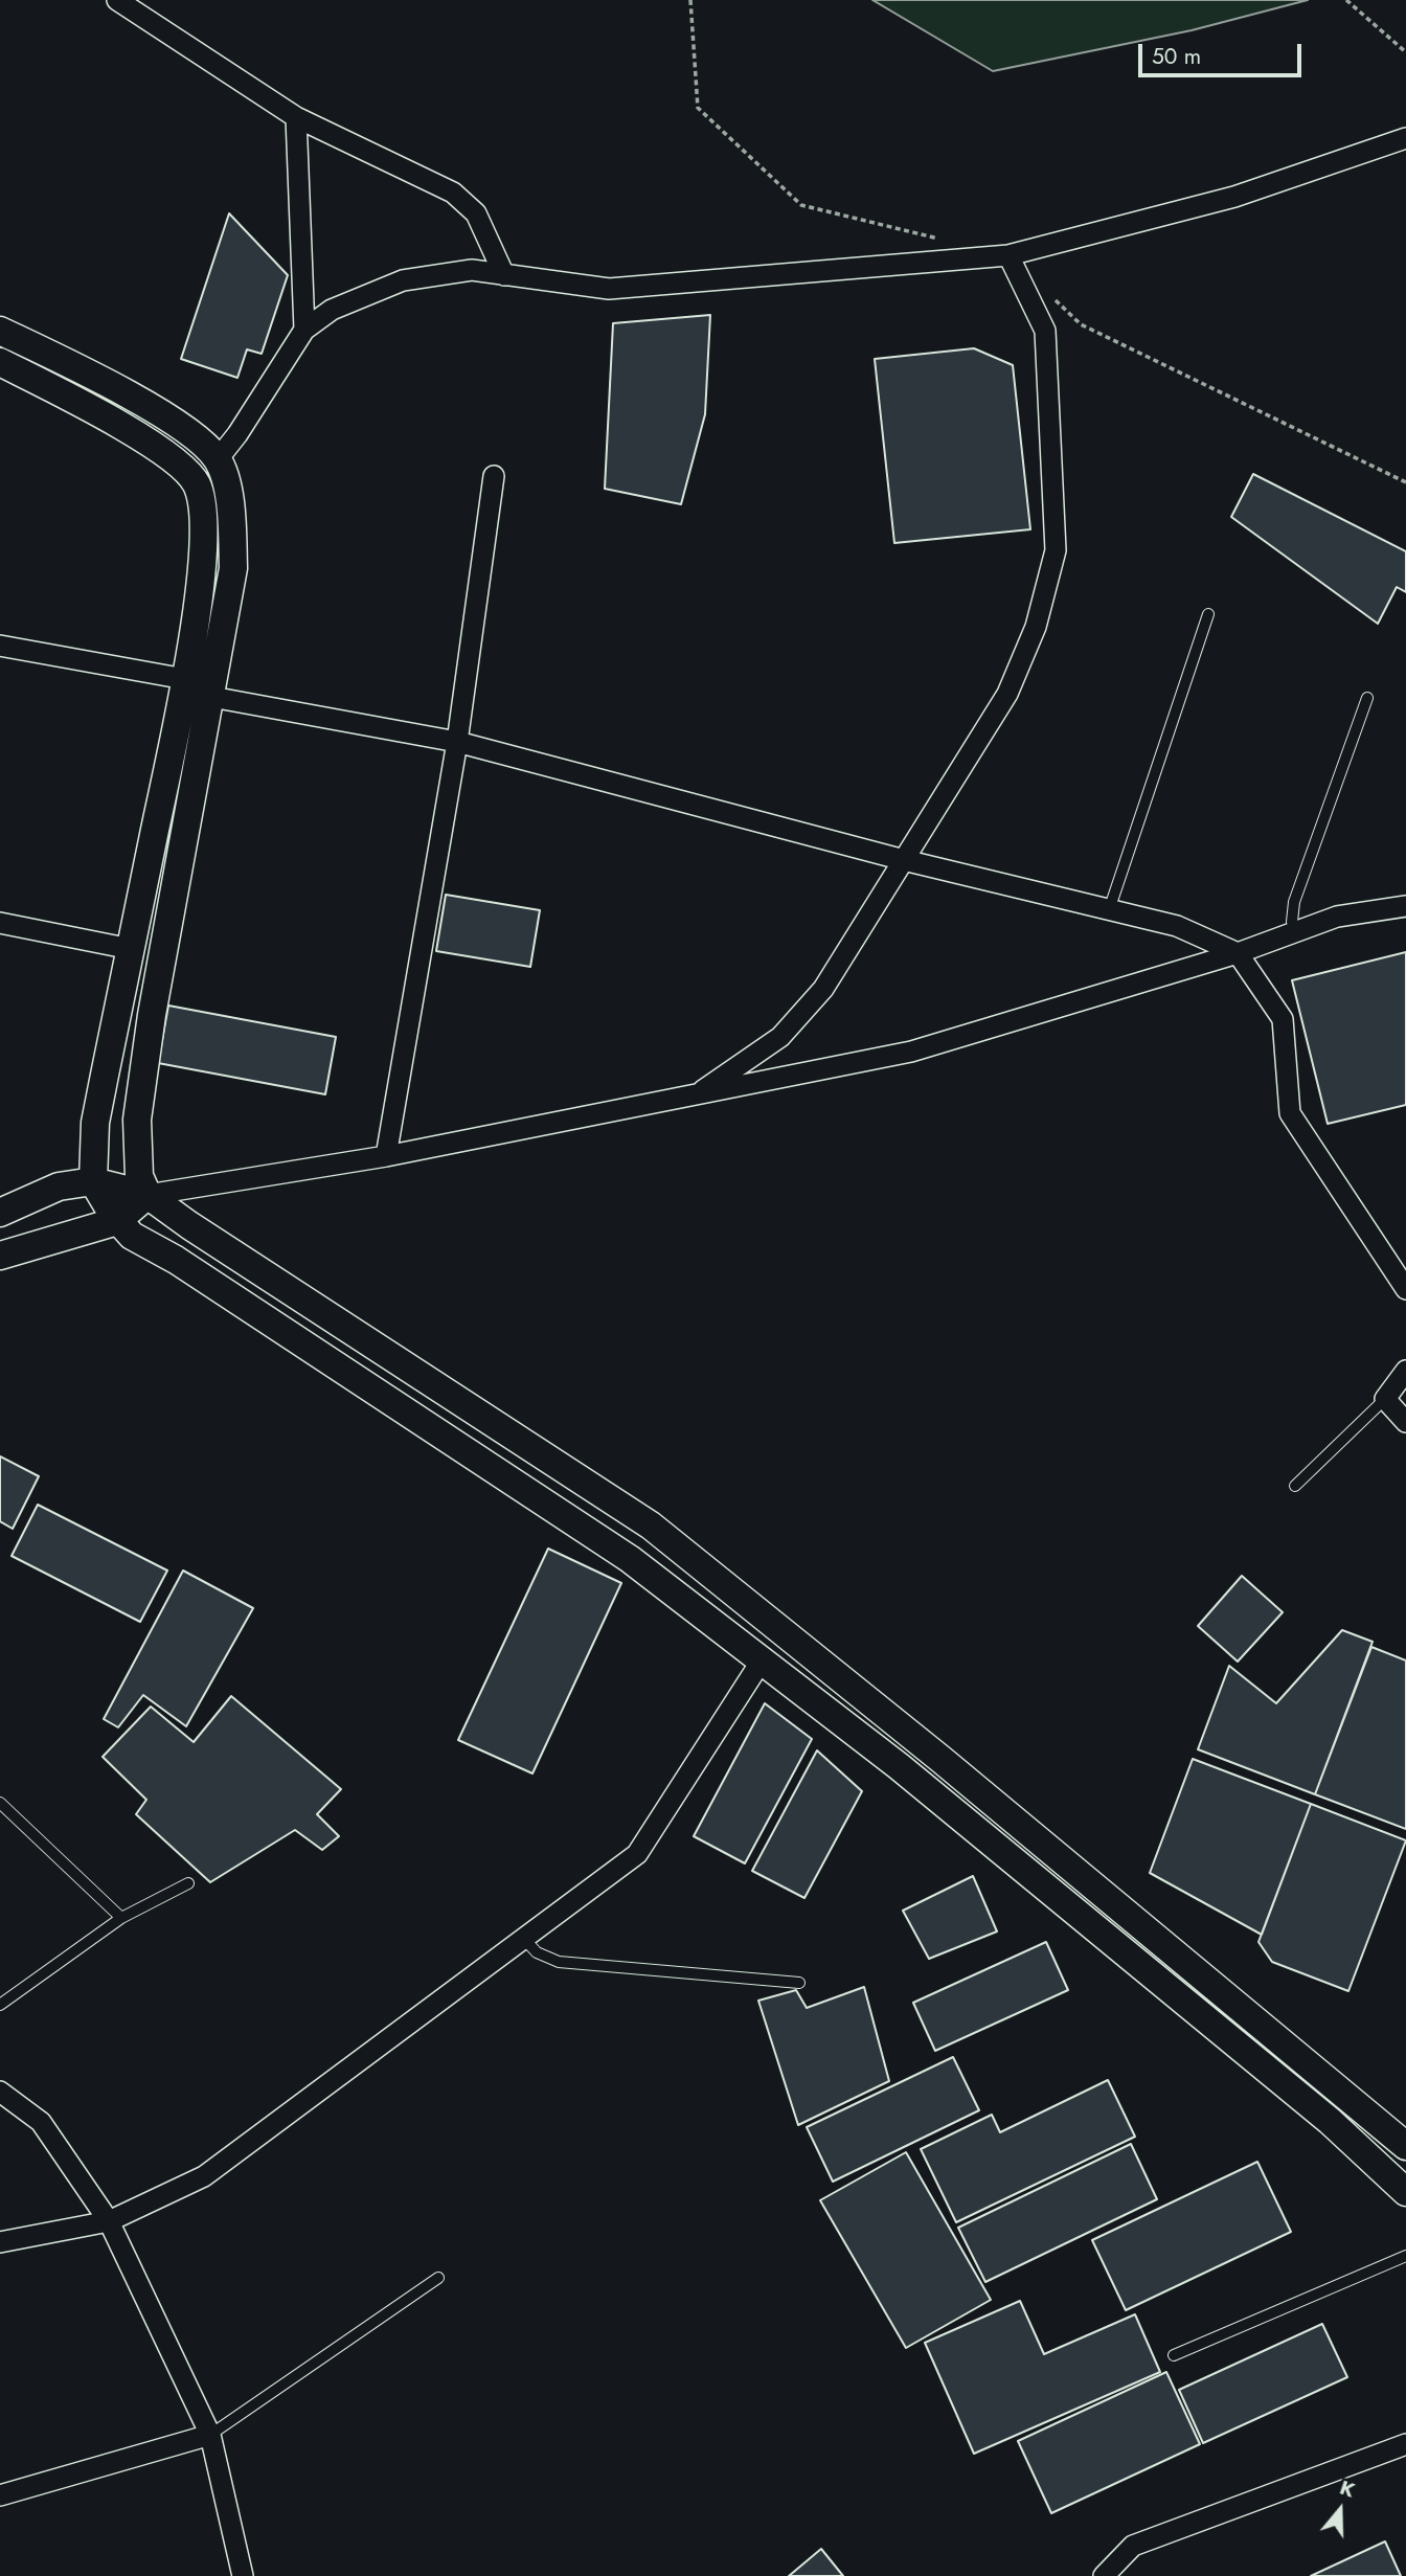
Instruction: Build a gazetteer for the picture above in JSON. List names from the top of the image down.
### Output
{
  "scale_bar": "50 m",
  "north": "top"
}
